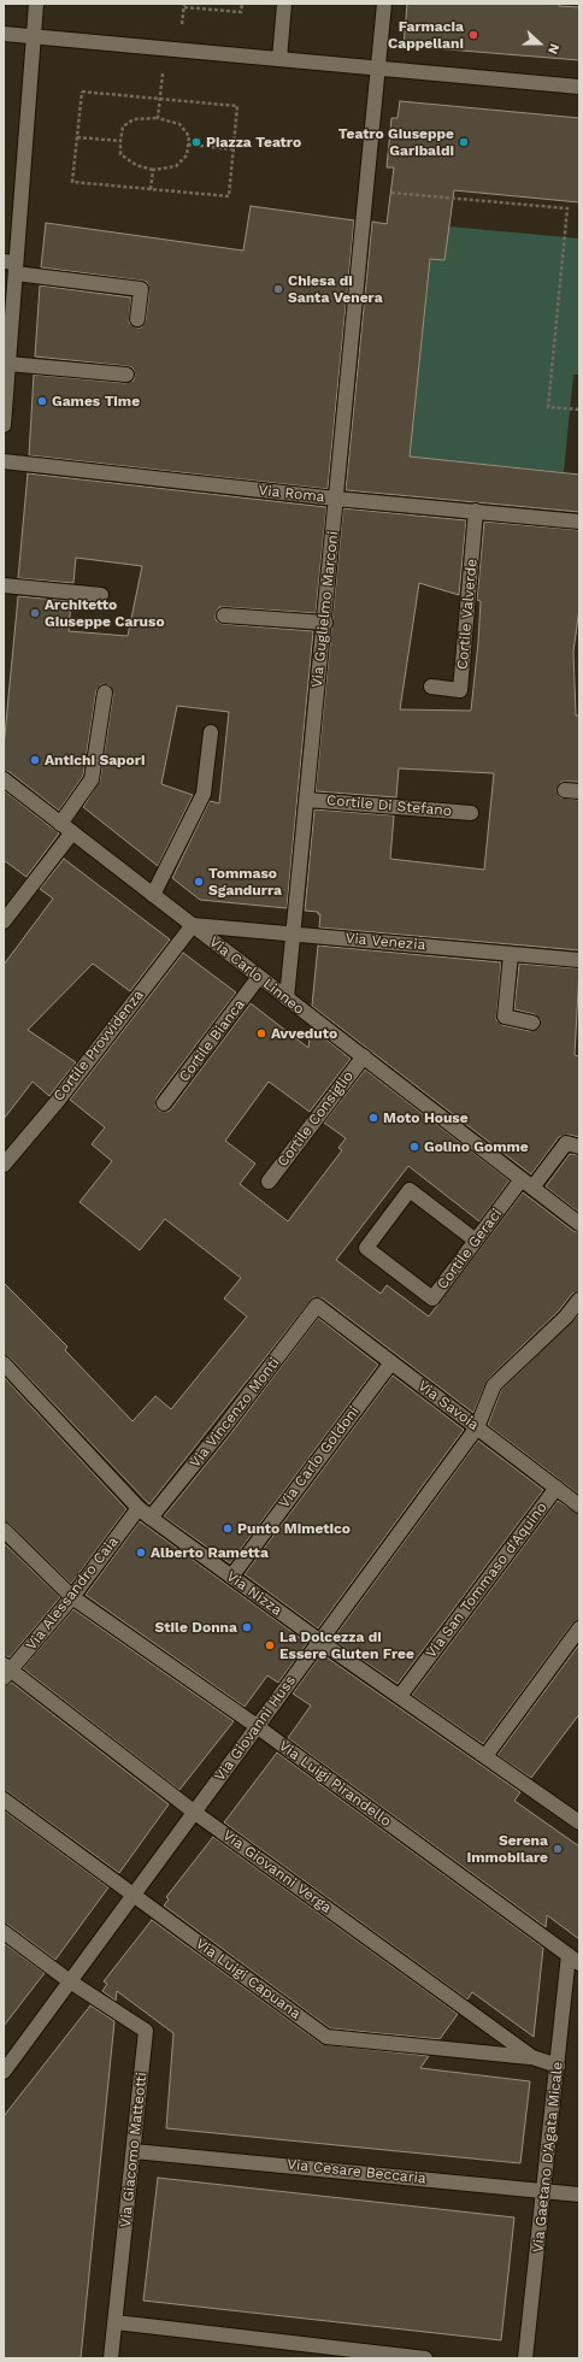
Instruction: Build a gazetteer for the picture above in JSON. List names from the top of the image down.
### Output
{
  "streets": {
    "street": [
      "Via Roma",
      "Via Guglielmo Marconi",
      "Cortile Valverde",
      "Cortile Di Stefano",
      "Via Venezia",
      "Via Carlo Linneo",
      "Cortile Bianca",
      "Cortile Provvidenza",
      "Cortile Consiglio",
      "Cortile Geraci",
      "Via Savoia",
      "Via Vincenzo Monti",
      "Via Carlo Goldoni",
      "Via San Tommaso d'Aquino",
      "Via Alessandro Caia",
      "Via Nizza",
      "Via Giovanni Huss",
      "Via Luigi Pirandello",
      "Via Giovanni Verga",
      "Via Luigi Capuana",
      "Via Giacomo Matteotti",
      "Via Gaetano D'Agata Micale",
      "Via Cesare Beccaria"
    ]
  },
  "crossings": [
    ["Via Roma", "Via Guglielmo Marconi"],
    ["Via Roma", "Cortile Valverde"],
    ["Via Guglielmo Marconi", "Cortile Di Stefano"],
    ["Via Guglielmo Marconi", "Via Venezia"],
    ["Via Guglielmo Marconi", "Via Carlo Linneo"],
    ["Via Venezia", "Via Carlo Linneo"],
    ["Via Venezia", "Cortile Provvidenza"],
    ["Via Carlo Linneo", "Cortile Bianca"],
    ["Via Carlo Linneo", "Cortile Provvidenza"],
    ["Via Carlo Linneo", "Cortile Consiglio"],
    ["Via Carlo Linneo", "Cortile Geraci"],
    ["Via Savoia", "Via Vincenzo Monti"],
    ["Via Savoia", "Via Carlo Goldoni"],
    ["Via Savoia", "Via San Tommaso d'Aquino"],
    ["Via Savoia", "Via Giovanni Huss"],
    ["Via Vincenzo Monti", "Via Nizza"],
    ["Via Carlo Goldoni", "Via Nizza"],
    ["Via San Tommaso d'Aquino", "Via Nizza"],
    ["Via Alessandro Caia", "Via Nizza"],
    ["Via Alessandro Caia", "Via Luigi Pirandello"],
    ["Via Alessandro Caia", "Via Giovanni Verga"],
    ["Via Nizza", "Via Giovanni Huss"],
    ["Via Giovanni Huss", "Via Luigi Pirandello"],
    ["Via Giovanni Huss", "Via Giovanni Verga"],
    ["Via Giovanni Huss", "Via Luigi Capuana"],
    ["Via Giovanni Huss", "Via Giacomo Matteotti"],
    ["Via Luigi Pirandello", "Via Gaetano D'Agata Micale"],
    ["Via Giovanni Verga", "Via Luigi Capuana"],
    ["Via Giovanni Verga", "Via Gaetano D'Agata Micale"],
    ["Via Giacomo Matteotti", "Via Cesare Beccaria"],
    ["Via Gaetano D'Agata Micale", "Via Cesare Beccaria"]
  ],
  "places": [
    "Farmacia Cappellani",
    "Piazza Teatro",
    "Teatro Giuseppe Garibaldi",
    "Chiesa di Santa Venera",
    "Games Time",
    "Architetto Giuseppe Caruso",
    "Antichi Sapori",
    "Tommaso Sgandurra",
    "Avveduto",
    "Moto House",
    "Golino Gomme",
    "Punto Mimetico",
    "Alberto Rametta",
    "Stile Donna",
    "La Dolcezza di Essere Gluten Free",
    "Serena Immobilare"
  ],
  "north": "right"
}
